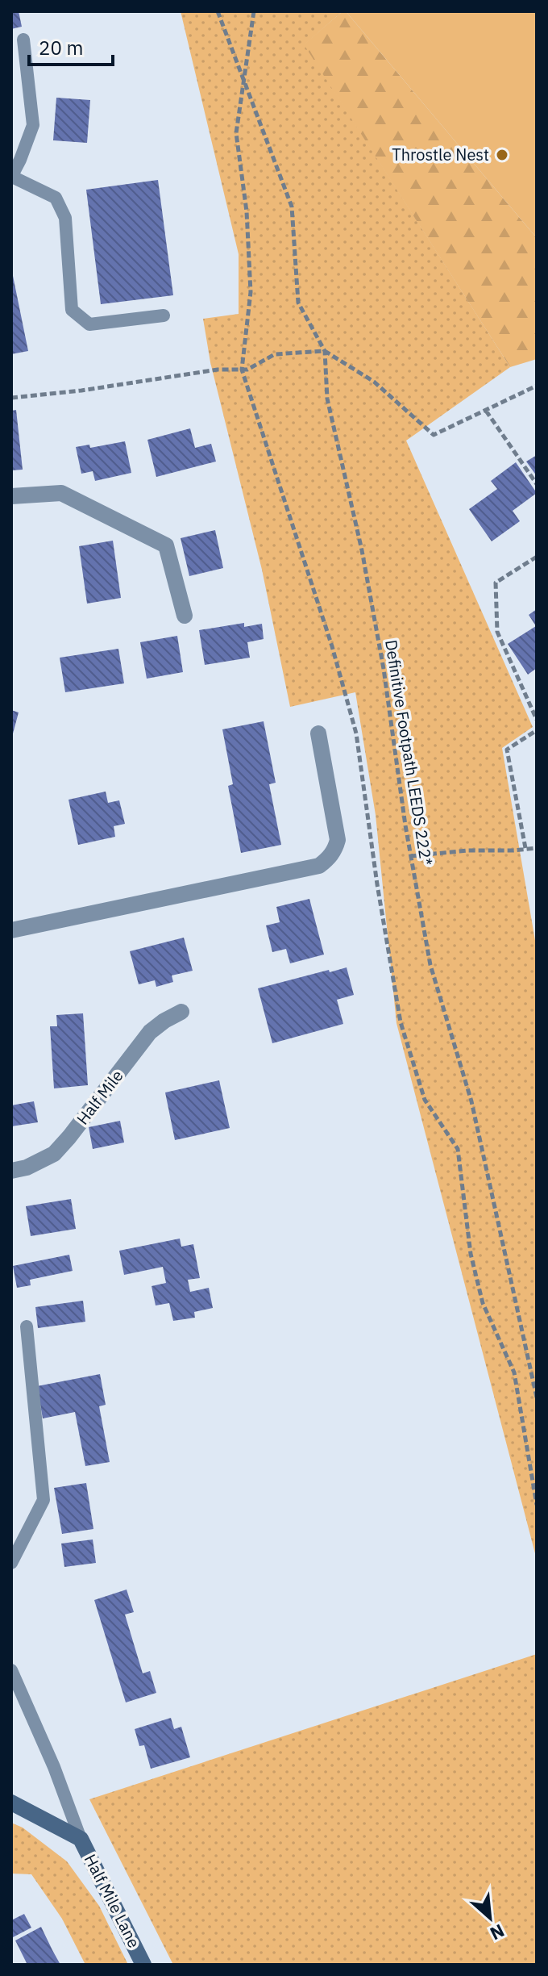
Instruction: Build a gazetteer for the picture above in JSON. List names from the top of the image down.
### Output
{
  "streets": {
    "street": ["Half Mile", "Half Mile Lane"],
    "path": ["Definitive Footpath LEEDS 222*"]
  },
  "places": ["Throstle Nest"],
  "scale_bar": "20 m",
  "north": "bottom right"
}
